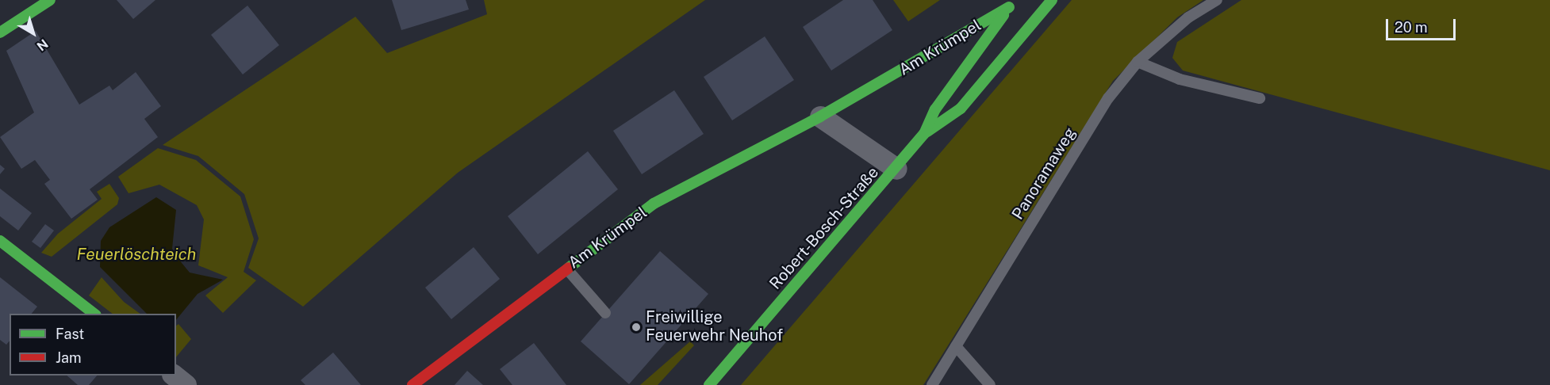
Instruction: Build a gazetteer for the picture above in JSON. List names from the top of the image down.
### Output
{
  "streets": {
    "street": ["Am Krümpel", "Robert-Bosch-Straße"],
    "lane": ["Panoramaweg"]
  },
  "crossings": [
    ["Am Krümpel", "Robert-Bosch-Straße"]
  ],
  "water": ["Feuerlöschteich"],
  "places": ["Freiwillige Feuerwehr Neuhof"],
  "legend": ["Fast", "Jam"],
  "scale_bar": "20 m",
  "north": "bottom right"
}
